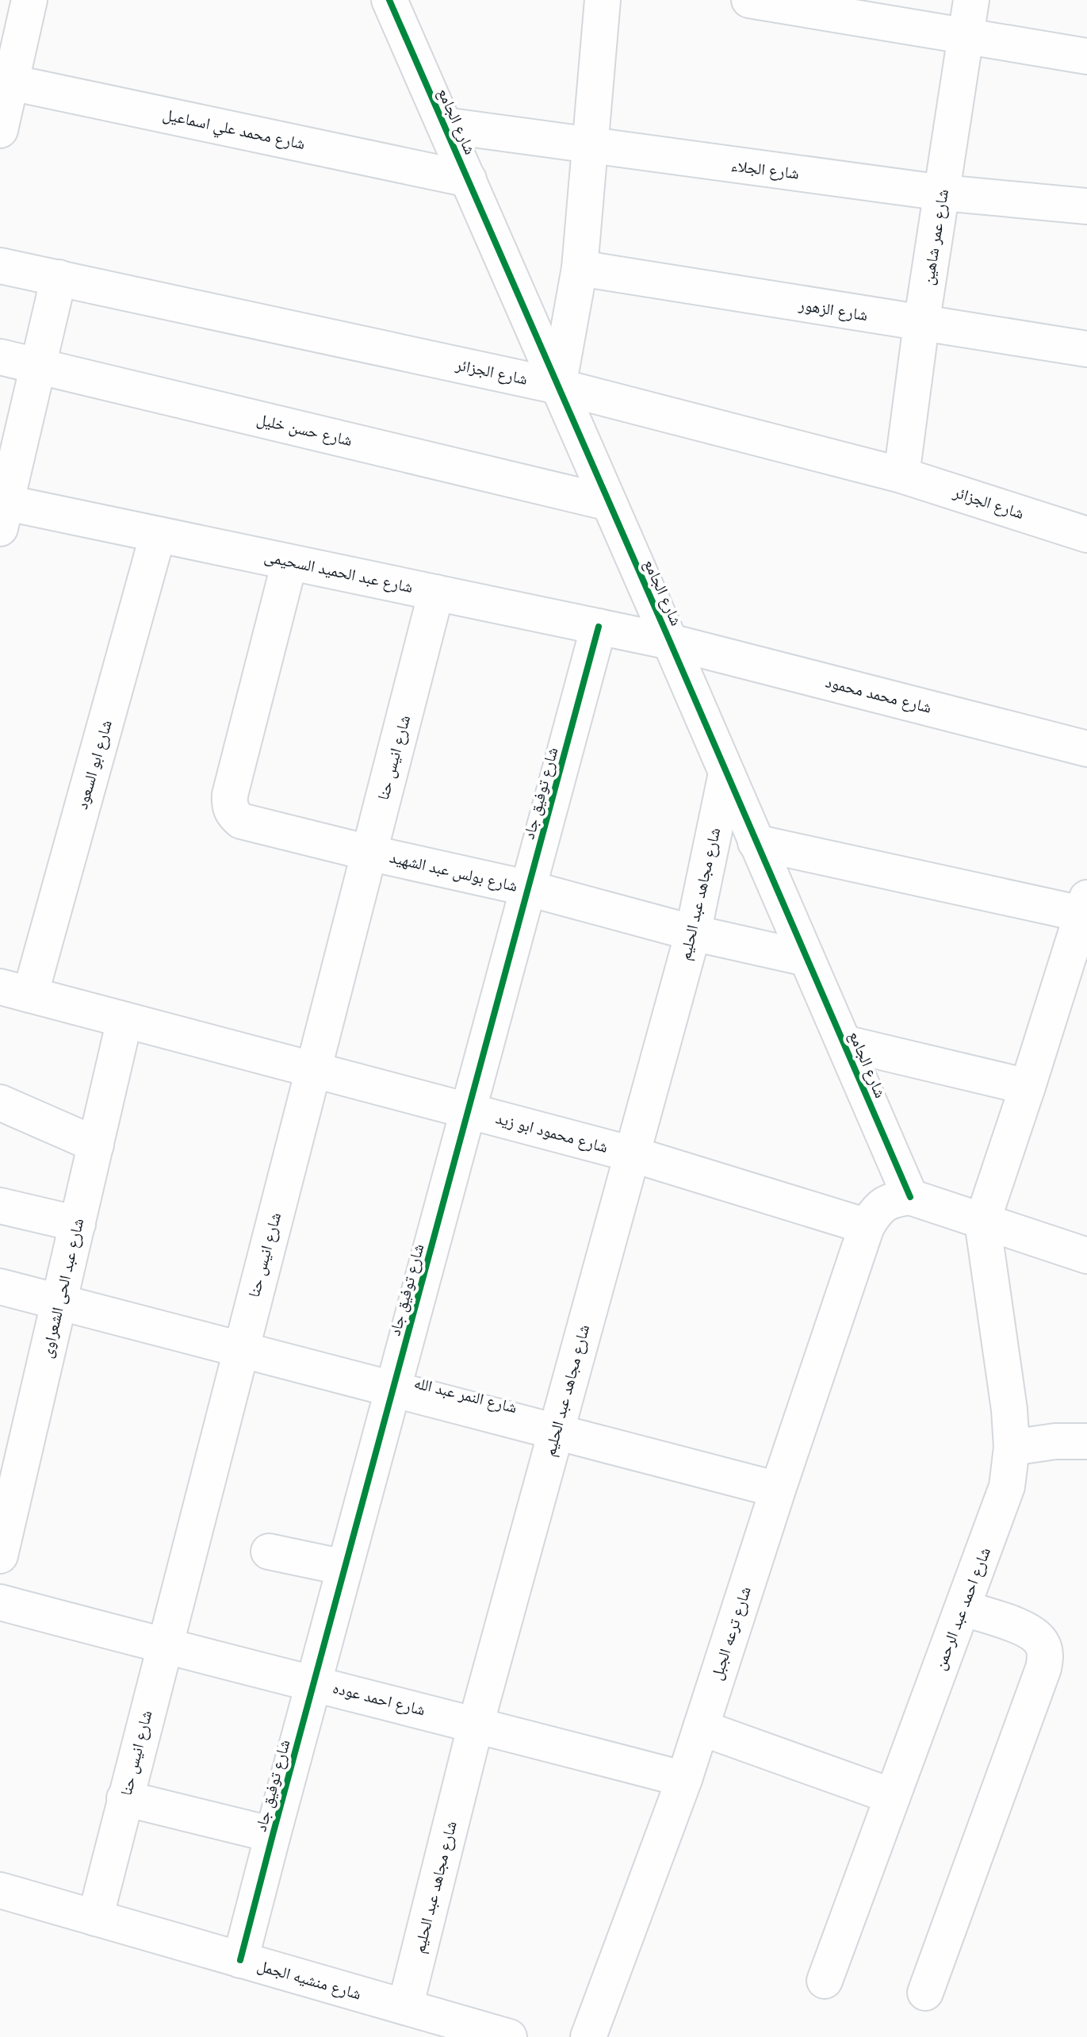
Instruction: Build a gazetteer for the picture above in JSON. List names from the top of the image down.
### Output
{
  "streets": {
    "street": [
      "شارع الجامع",
      "شارع محمد علي اسماعيل",
      "شارع الجلاء",
      "شارع عمر شاهين",
      "شارع الزهور",
      "شارع الجزائر",
      "شارع حسن خليل",
      "شارع عبد الحميد السحيمى",
      "شارع محمد محمود",
      "شارع انيس حنا",
      "شارع ابو السعود",
      "شارع توفيق جاد",
      "شارع بولس عبد الشهيد",
      "شارع مجاهد عبد الحليم",
      "شارع محمود ابو زيد",
      "شارع عبد الحى الشعراوى",
      "شارع النمر عبد الله",
      "شارع احمد عبد الرحمن",
      "شارع ترعه الجبل",
      "شارع احمد عوده",
      "شارع منشيه الجمل"
    ]
  },
  "crossings": [
    ["شارع الجامع", "شارع محمد علي اسماعيل"],
    ["شارع الجامع", "شارع الجلاء"],
    ["شارع الجامع", "شارع الجزائر"],
    ["شارع الجامع", "شارع حسن خليل"],
    ["شارع الجامع", "شارع عبد الحميد السحيمى"],
    ["شارع الجامع", "شارع محمد محمود"],
    ["شارع الجامع", "شارع بولس عبد الشهيد"],
    ["شارع الجامع", "شارع مجاهد عبد الحليم"],
    ["شارع الجلاء", "شارع عمر شاهين"],
    ["شارع عمر شاهين", "شارع الزهور"],
    ["شارع عمر شاهين", "شارع الجزائر"],
    ["شارع عبد الحميد السحيمى", "شارع محمد محمود"],
    ["شارع عبد الحميد السحيمى", "شارع انيس حنا"],
    ["شارع عبد الحميد السحيمى", "شارع ابو السعود"],
    ["شارع عبد الحميد السحيمى", "شارع توفيق جاد"],
    ["شارع عبد الحميد السحيمى", "شارع بولس عبد الشهيد"],
    ["شارع انيس حنا", "شارع بولس عبد الشهيد"],
    ["شارع انيس حنا", "شارع محمود ابو زيد"],
    ["شارع انيس حنا", "شارع النمر عبد الله"],
    ["شارع انيس حنا", "شارع احمد عوده"],
    ["شارع انيس حنا", "شارع منشيه الجمل"],
    ["شارع ابو السعود", "شارع محمود ابو زيد"],
    ["شارع توفيق جاد", "شارع بولس عبد الشهيد"],
    ["شارع توفيق جاد", "شارع محمود ابو زيد"],
    ["شارع توفيق جاد", "شارع النمر عبد الله"],
    ["شارع توفيق جاد", "شارع احمد عوده"],
    ["شارع توفيق جاد", "شارع منشيه الجمل"],
    ["شارع بولس عبد الشهيد", "شارع مجاهد عبد الحليم"],
    ["شارع مجاهد عبد الحليم", "شارع محمود ابو زيد"],
    ["شارع مجاهد عبد الحليم", "شارع النمر عبد الله"],
    ["شارع مجاهد عبد الحليم", "شارع احمد عوده"],
    ["شارع مجاهد عبد الحليم", "شارع منشيه الجمل"],
    ["شارع محمود ابو زيد", "شارع عبد الحى الشعراوى"],
    ["شارع محمود ابو زيد", "شارع ترعه الجبل"],
    ["شارع عبد الحى الشعراوى", "شارع النمر عبد الله"],
    ["شارع النمر عبد الله", "شارع ترعه الجبل"],
    ["شارع ترعه الجبل", "شارع احمد عوده"]
  ]
}
